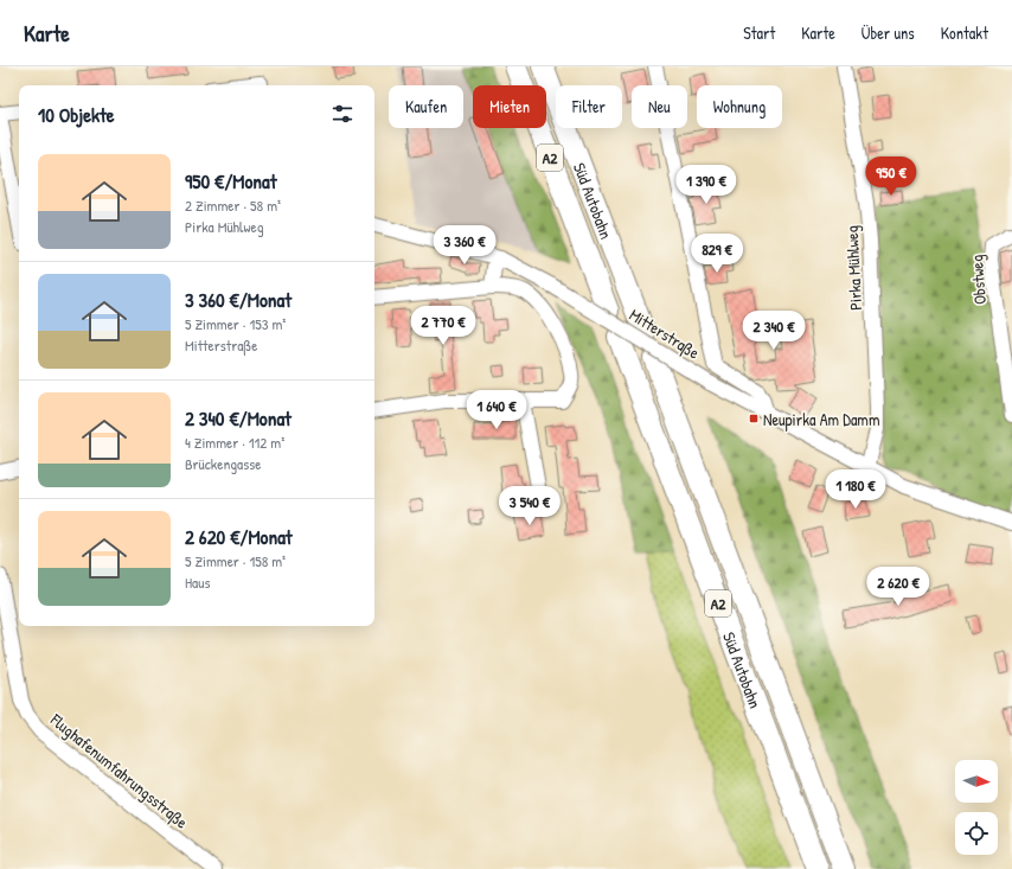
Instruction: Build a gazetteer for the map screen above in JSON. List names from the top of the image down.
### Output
{
  "streets": {
    "highway": ["A2", "Süd Autobahn"],
    "street": [
      "Pirka Mühlweg",
      "Obstweg",
      "Mitterstraße",
      "Flughafenumfahrungsstraße"
    ]
  },
  "crossings": [
    ["Pirka Mühlweg", "Mitterstraße"]
  ],
  "places": {
    "transit": ["Neupirka Am Damm"]
  },
  "north": "right",
  "page": {
    "header": "Karte",
    "nav": [
      "Start",
      "Karte",
      "Über uns",
      "Kontakt"
    ],
    "chip": [
      "Kaufen",
      "Mieten",
      "Filter",
      "Neu",
      "Wohnung"
    ],
    "heading": "10 Objekte",
    "list": [
      {
        "name": "950 €/Monat",
        "note": "2 Zimmer · 58 m² · Pirka Mühlweg"
      },
      {
        "name": "3 360 €/Monat",
        "note": "5 Zimmer · 153 m² · Mitterstraße"
      },
      {
        "name": "2 340 €/Monat",
        "note": "4 Zimmer · 112 m² · Brückengasse"
      },
      {
        "name": "2 620 €/Monat",
        "note": "5 Zimmer · 158 m² · Haus"
      }
    ],
    "price": [
      "950 €",
      "1 390 €",
      "3 360 €",
      "829 €",
      "2 770 €",
      "2 340 €",
      "1 640 €",
      "1 180 €",
      "3 540 €",
      "2 620 €"
    ]
  }
}
